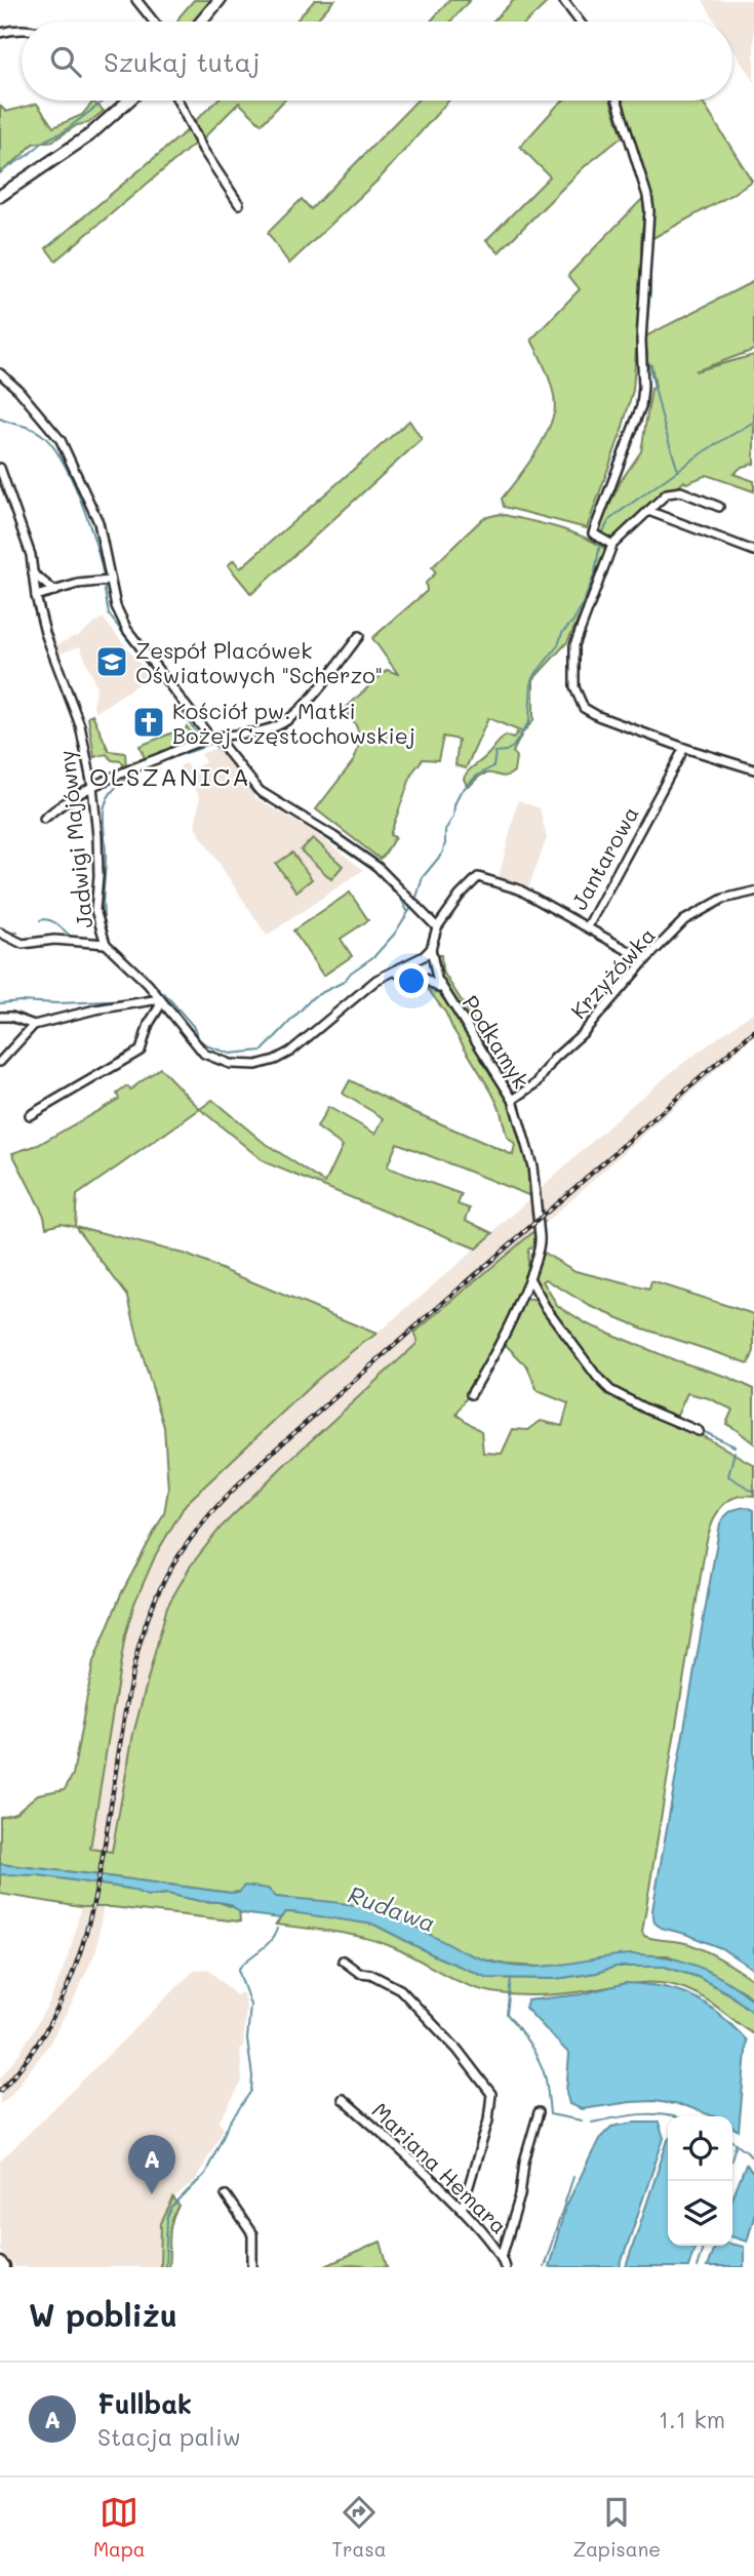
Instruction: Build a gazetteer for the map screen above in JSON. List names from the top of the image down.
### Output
{
  "streets": {
    "street": [
      "Jadwigi Majówny",
      "Jantarowa",
      "Krzyżówka",
      "Podkamyk",
      "Mariana Hemara"
    ]
  },
  "crossings": [
    ["Jadwigi Majówny", "Podkamyk"],
    ["Jantarowa", "Krzyżówka"],
    ["Krzyżówka", "Podkamyk"]
  ],
  "districts": ["OLSZANICA"],
  "water": ["Rudawa"],
  "places": {
    "school or university": ["Zespół Placówek Oświatowych \"Scherzo\""],
    "church": ["Kościół pw. Matki Bożej Częstochowskiej"]
  },
  "page": {
    "search": "Szukaj tutaj",
    "pins": "A",
    "heading": "W pobliżu",
    "list": [
      {
        "mark": "A",
        "name": "Fullbak",
        "note": "Stacja paliw",
        "value": "1.1 km"
      }
    ],
    "nav": ["Mapa", "Trasa", "Zapisane"]
  }
}
